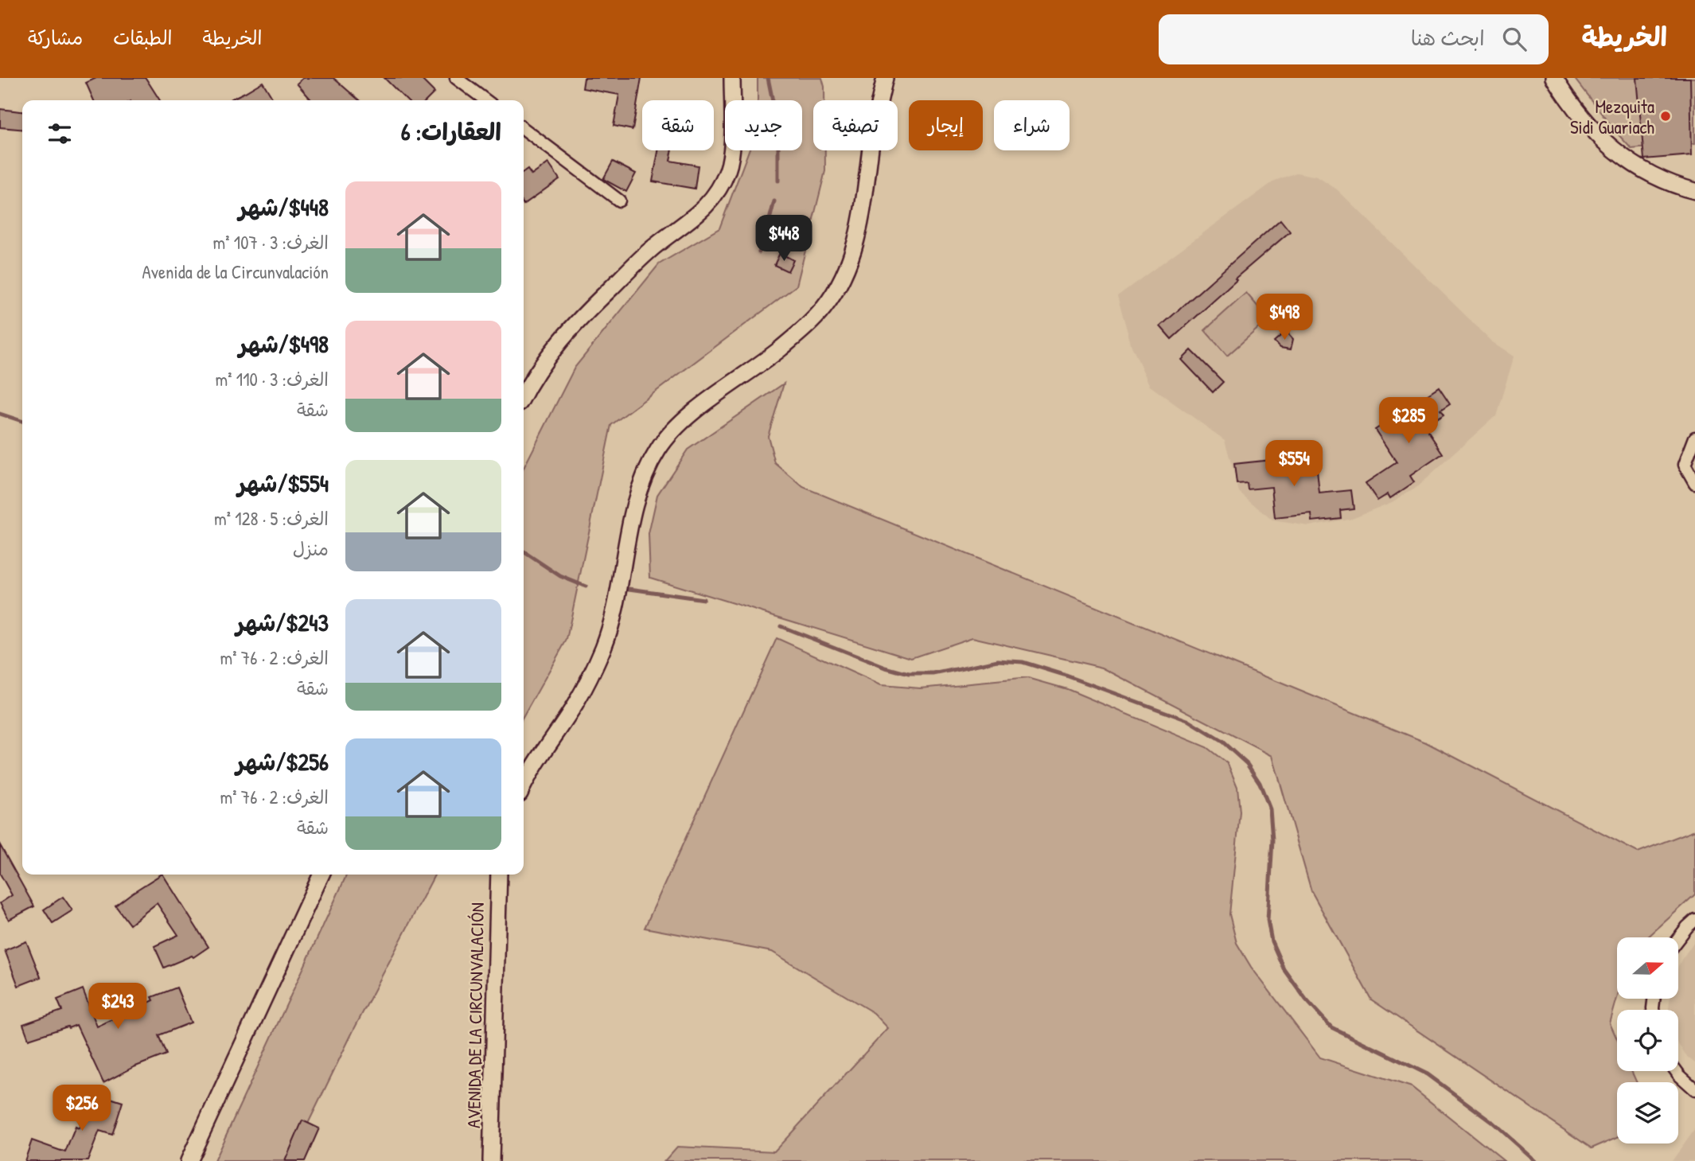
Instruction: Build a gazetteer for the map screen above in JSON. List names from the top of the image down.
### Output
{
  "streets": {
    "main road": ["AVENIDA DE LA CIRCUNVALACIÓN"]
  },
  "places": ["Mezquita Sidi Guariach"],
  "north": "right",
  "page": {
    "header": "الخريطة",
    "search": "ابحث هنا",
    "nav": ["الخريطة", "الطبقات", "مشاركة"],
    "chip": [
      "شراء",
      "إيجار",
      "تصفية",
      "جديد",
      "شقة"
    ],
    "heading": "العقارات: 6",
    "list": [
      {
        "name": "$448/شهر",
        "note": "الغرف: 3 · 107 m² · Avenida de la Circunvalación"
      },
      {
        "name": "$498/شهر",
        "note": "الغرف: 3 · 110 m² · شقة"
      },
      {
        "name": "$554/شهر",
        "note": "الغرف: 5 · 128 m² · منزل"
      },
      {
        "name": "$243/شهر",
        "note": "الغرف: 2 · 76 m² · شقة"
      },
      {
        "name": "$256/شهر",
        "note": "الغرف: 2 · 76 m² · شقة"
      }
    ],
    "price": [
      "$448",
      "$498",
      "$285",
      "$554",
      "$243",
      "$256"
    ]
  }
}
